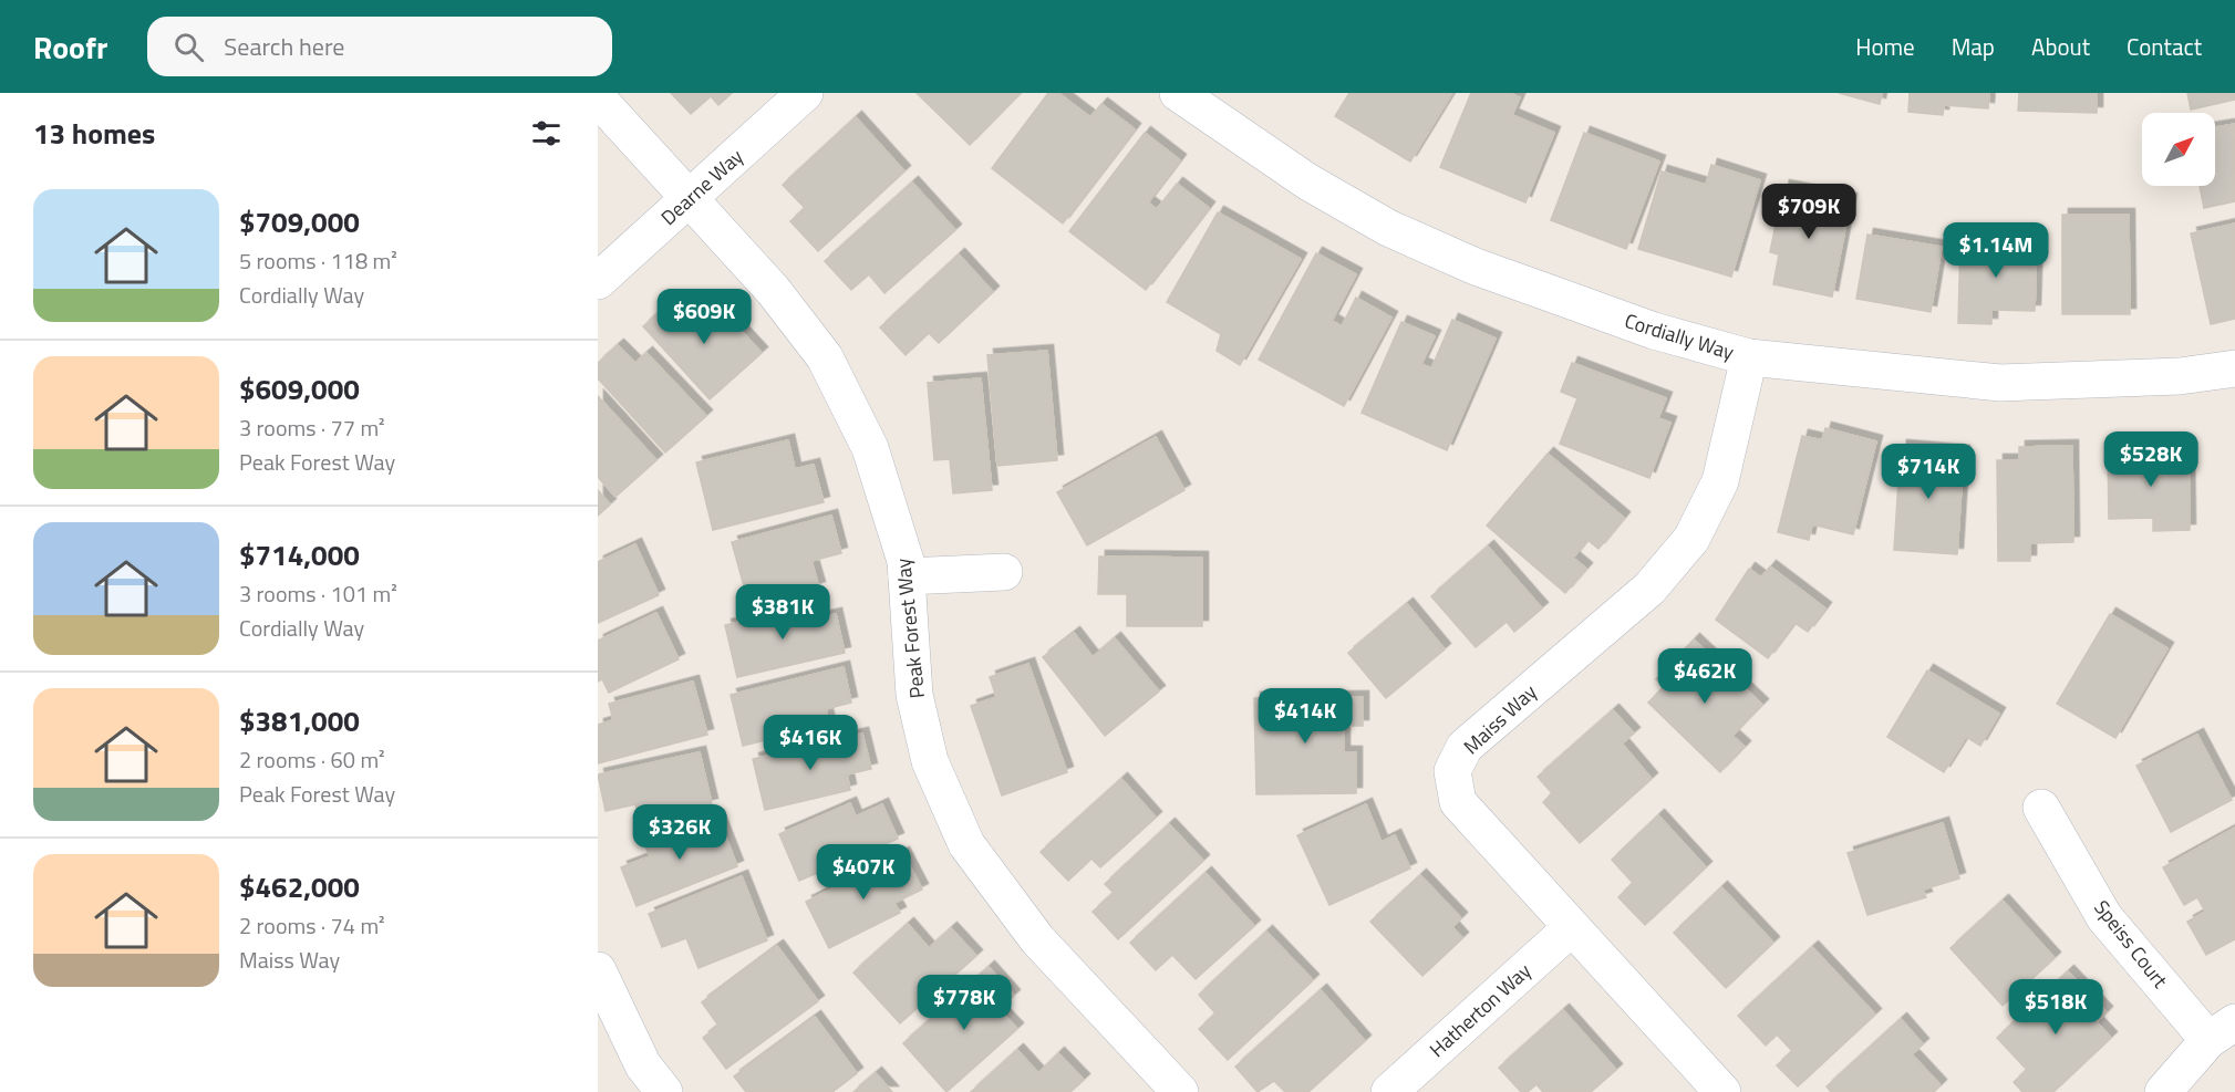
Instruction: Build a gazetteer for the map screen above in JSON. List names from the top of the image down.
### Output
{
  "streets": {
    "street": [
      "Dearne Way",
      "Cordially Way",
      "Peak Forest Way",
      "Maiss Way",
      "Speiss Court",
      "Hatherton Way"
    ]
  },
  "crossings": [
    ["Dearne Way", "Peak Forest Way"],
    ["Cordially Way", "Maiss Way"],
    ["Maiss Way", "Hatherton Way"]
  ],
  "north": "top right",
  "page": {
    "header": "Roofr",
    "search": "Search here",
    "nav": [
      "Home",
      "Map",
      "About",
      "Contact"
    ],
    "heading": "13 homes",
    "list": [
      {
        "name": "$709,000",
        "note": "5 rooms · 118 m² · Cordially Way"
      },
      {
        "name": "$609,000",
        "note": "3 rooms · 77 m² · Peak Forest Way"
      },
      {
        "name": "$714,000",
        "note": "3 rooms · 101 m² · Cordially Way"
      },
      {
        "name": "$381,000",
        "note": "2 rooms · 60 m² · Peak Forest Way"
      },
      {
        "name": "$462,000",
        "note": "2 rooms · 74 m² · Maiss Way"
      }
    ],
    "price": [
      "$709K",
      "$1.14M",
      "$609K",
      "$528K",
      "$714K",
      "$381K",
      "$462K",
      "$414K",
      "$416K",
      "$326K",
      "$407K",
      "$778K",
      "$518K"
    ]
  }
}
